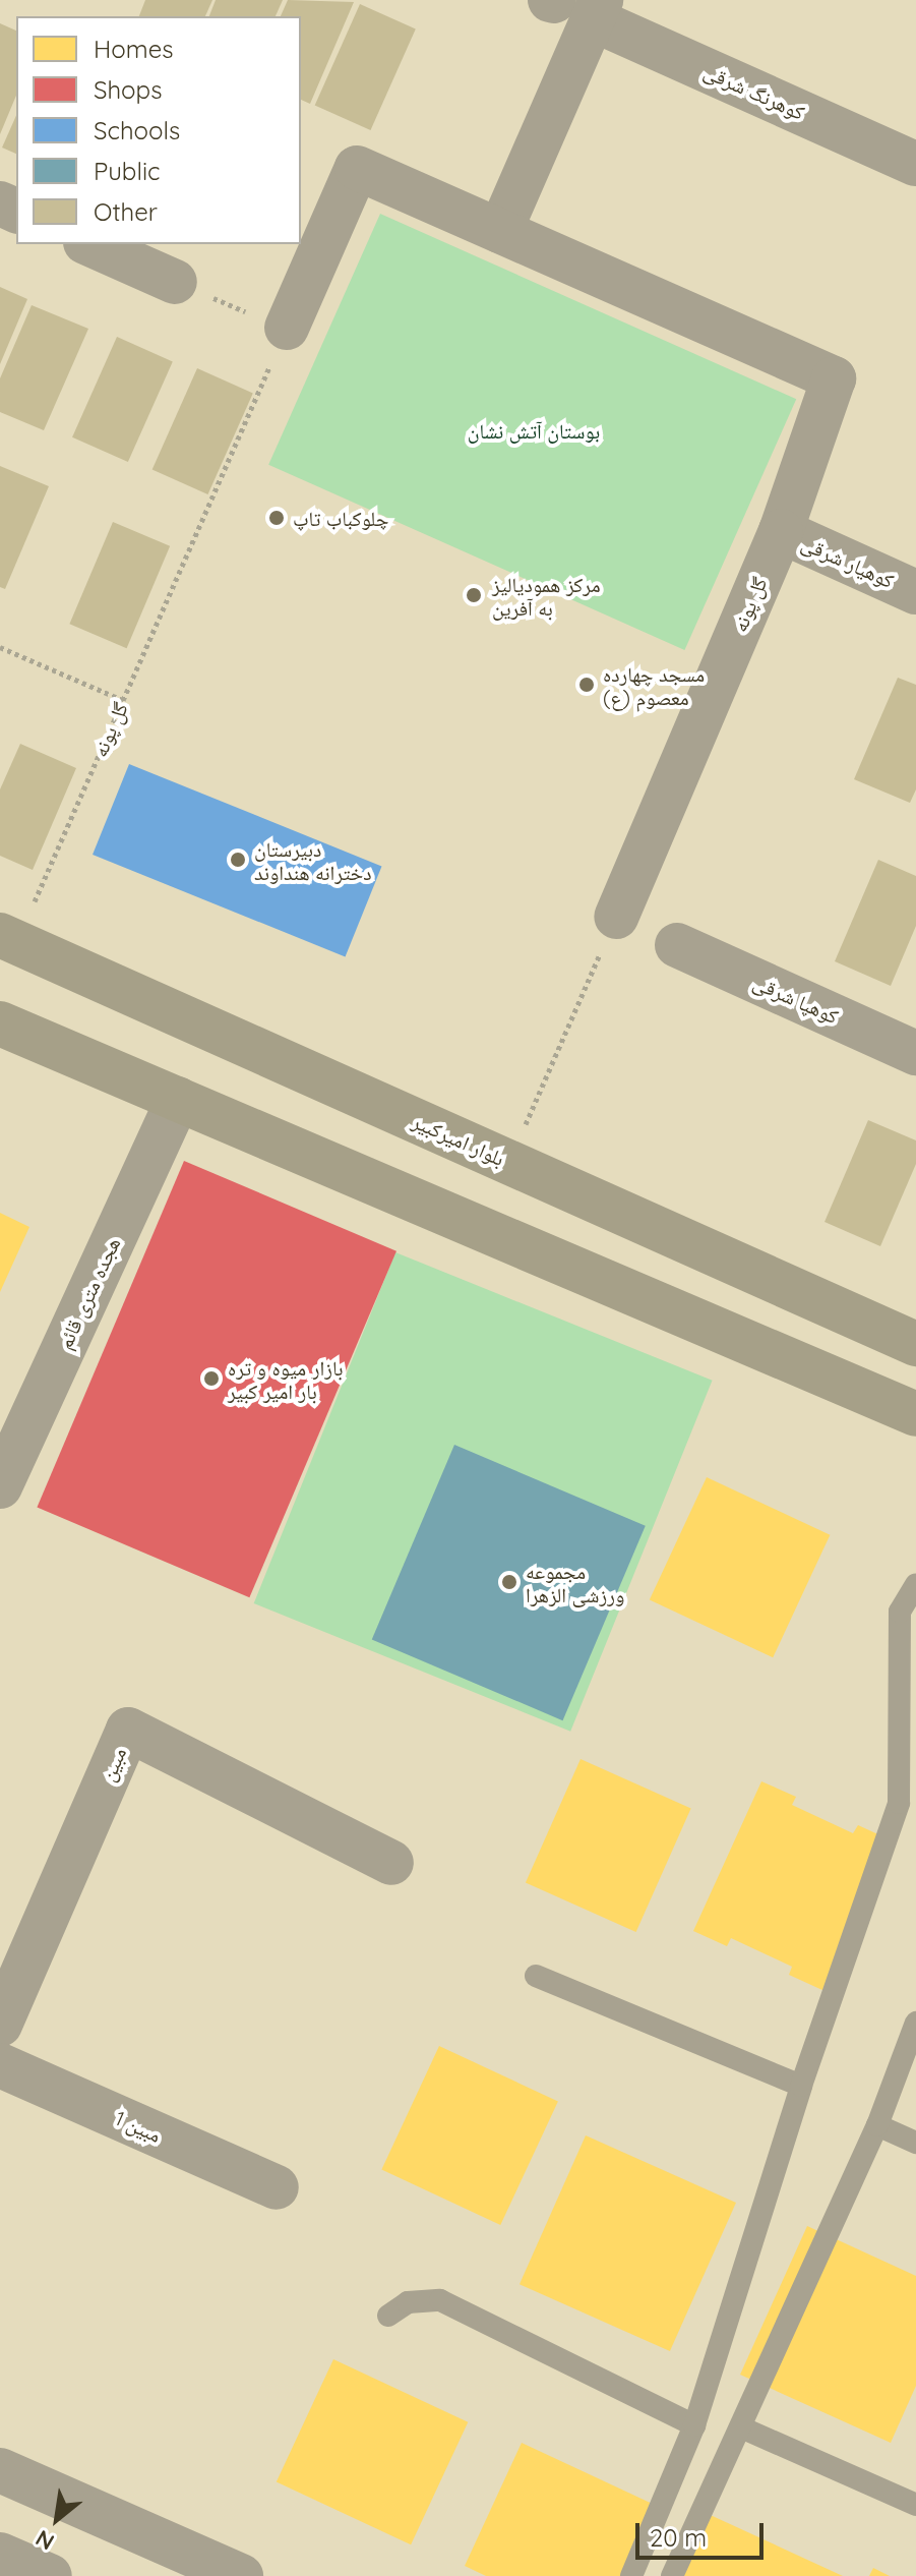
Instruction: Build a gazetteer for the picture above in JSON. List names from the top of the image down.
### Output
{
  "streets": {
    "main road": ["بلوار امیرکبیر"],
    "street": [
      "کوهرنگ شرقی",
      "کوهیار شرقی",
      "گل پونه",
      "کوهپا شرقی",
      "هجده متری قائم",
      "مبین",
      "مبین 1"
    ]
  },
  "crossings": [
    ["کوهیار شرقی", "گل پونه"],
    ["گل پونه", "بلوار امیرکبیر"]
  ],
  "parks": ["بوستان آتش نشان"],
  "places": [
    "چلوکباب تاپ",
    "مرکز همودیالیز به آفرین",
    "مسجد چهارده معصوم (ع)",
    "دبیرستان دخترانه هنداوند",
    "بازار میوه و تره بار امیر کبیر",
    "مجموعه ورزشی الزهرا"
  ],
  "legend": [
    "Homes",
    "Shops",
    "Schools",
    "Public",
    "Other"
  ],
  "scale_bar": "20 m",
  "north": "bottom left"
}
